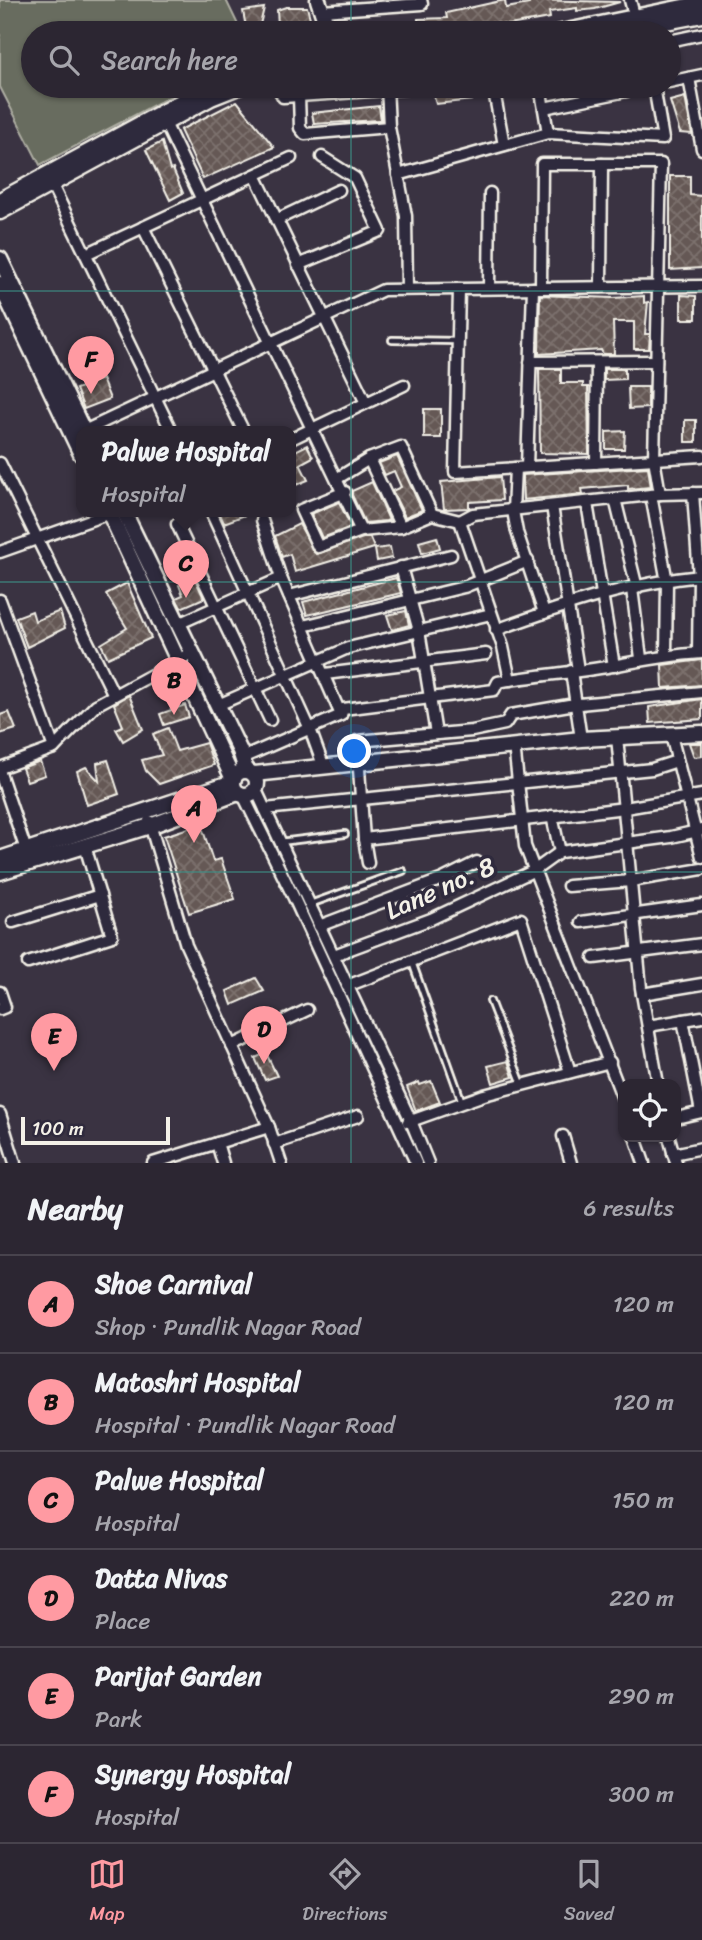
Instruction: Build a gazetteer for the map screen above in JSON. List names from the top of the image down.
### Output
{
  "streets": {
    "street": ["Lane no. 8"]
  },
  "scale_bar": "100 m",
  "page": {
    "search": "Search here",
    "pins": [
      "F",
      "C",
      "B",
      "A",
      "D",
      "E"
    ],
    "popup": ["Palwe Hospital", "Hospital"],
    "scale": "100 m",
    "heading": ["Nearby", "6 results"],
    "list": [
      {
        "mark": "A",
        "name": "Shoe Carnival",
        "note": "Shop · Pundlik Nagar Road",
        "value": "120 m"
      },
      {
        "mark": "B",
        "name": "Matoshri Hospital",
        "note": "Hospital · Pundlik Nagar Road",
        "value": "120 m"
      },
      {
        "mark": "C",
        "name": "Palwe Hospital",
        "note": "Hospital",
        "value": "150 m"
      },
      {
        "mark": "D",
        "name": "Datta Nivas",
        "note": "Place",
        "value": "220 m"
      },
      {
        "mark": "E",
        "name": "Parijat Garden",
        "note": "Park",
        "value": "290 m"
      },
      {
        "mark": "F",
        "name": "Synergy Hospital",
        "note": "Hospital",
        "value": "300 m"
      }
    ],
    "nav": ["Map", "Directions", "Saved"]
  }
}
